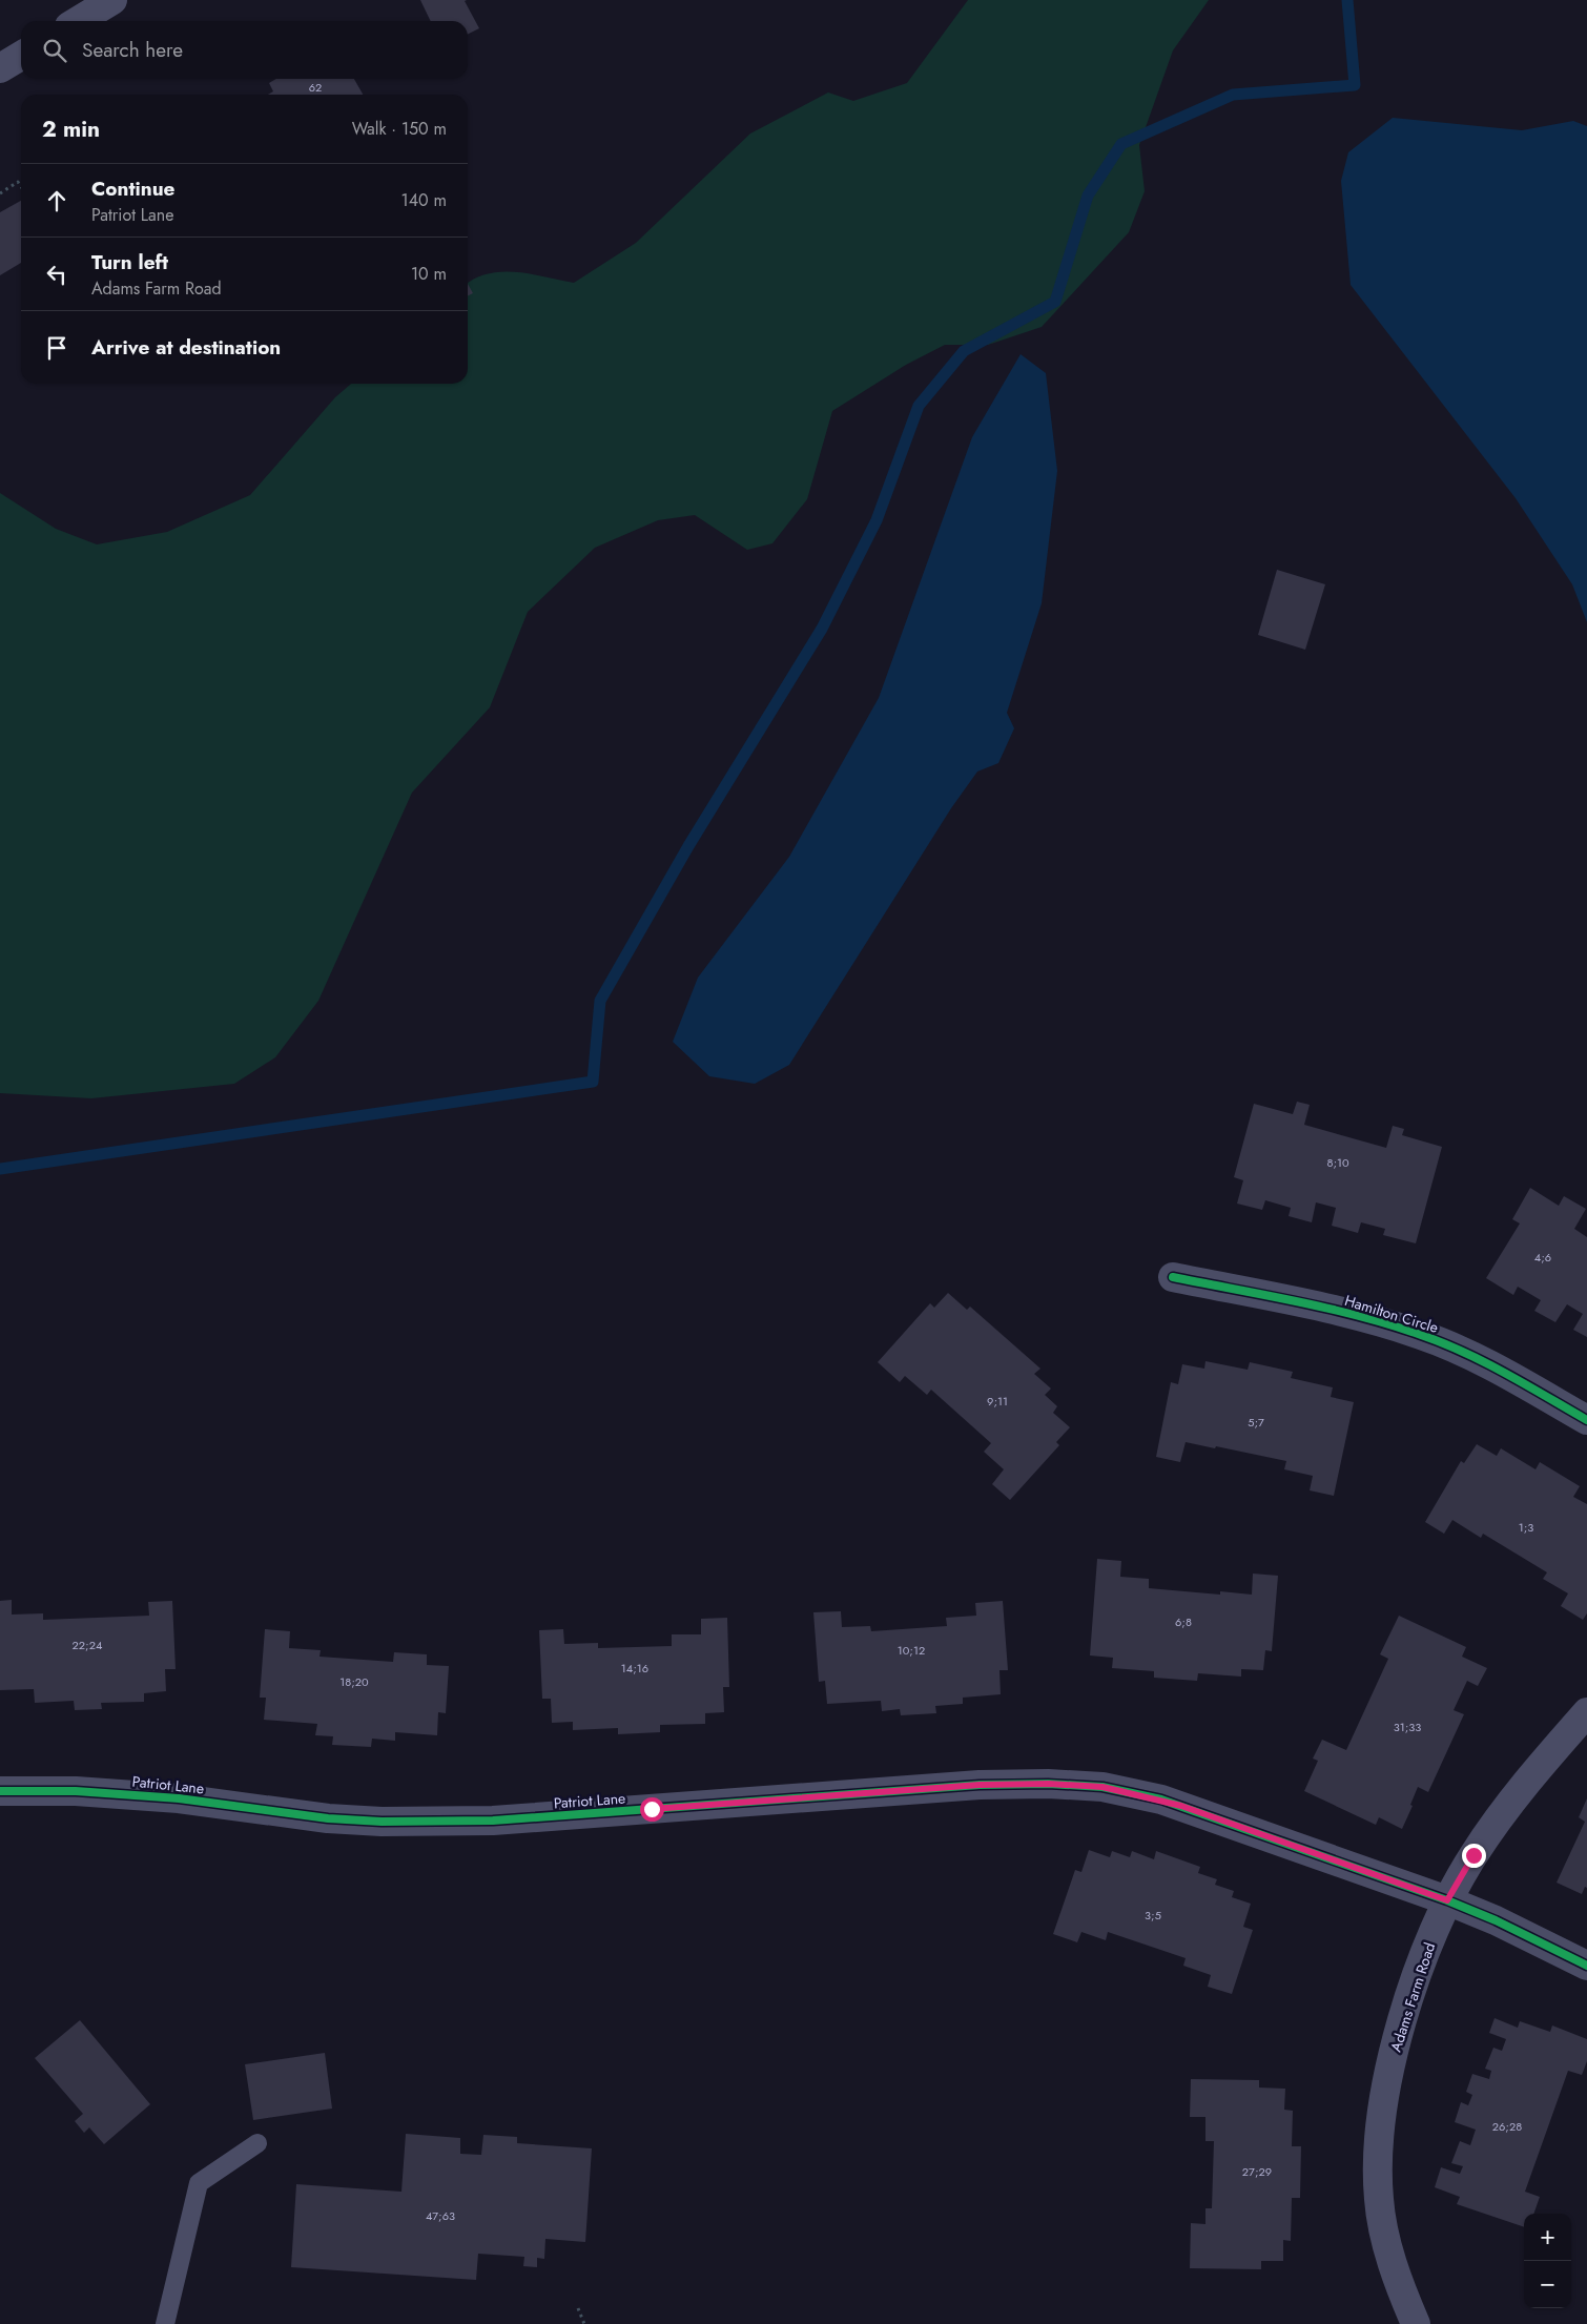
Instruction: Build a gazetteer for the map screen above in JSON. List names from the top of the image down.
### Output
{
  "streets": {
    "street": ["Hamilton Circle", "Patriot Lane", "Adams Farm Road"]
  },
  "crossings": [
    ["Patriot Lane", "Adams Farm Road"]
  ],
  "house_numbers": [
    "62",
    "8;10",
    "4;6",
    "9;11",
    "5;7",
    "1;3",
    "6;8",
    "22;24",
    "10;12",
    "14;16",
    "18;20",
    "31;33",
    "3;5",
    "26;28",
    "27;29",
    "47;63"
  ],
  "page": {
    "search": "Search here",
    "heading": ["2 min", "Walk · 150 m"],
    "list": [
      ["Continue", "Patriot Lane", "140 m"],
      ["Turn left", "Adams Farm Road", "10 m"],
      "Arrive at destination"
    ],
    "map_buttons": ["+", "−"]
  }
}
